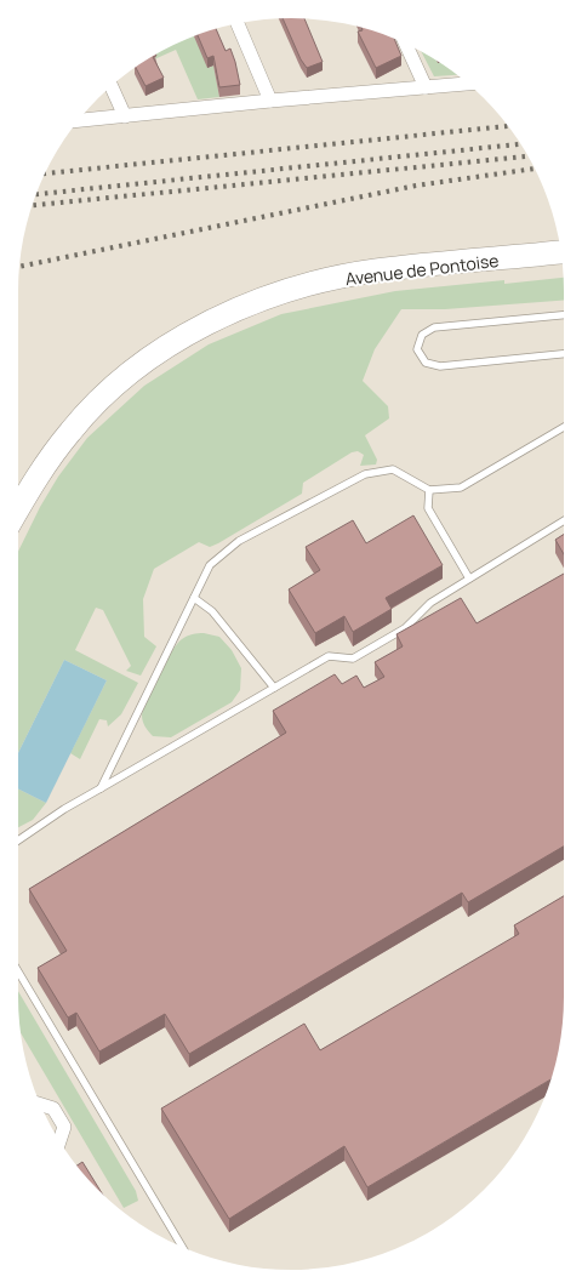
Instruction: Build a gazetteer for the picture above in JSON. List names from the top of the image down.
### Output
{
  "streets": {
    "main road": ["Avenue de Pontoise"]
  }
}
